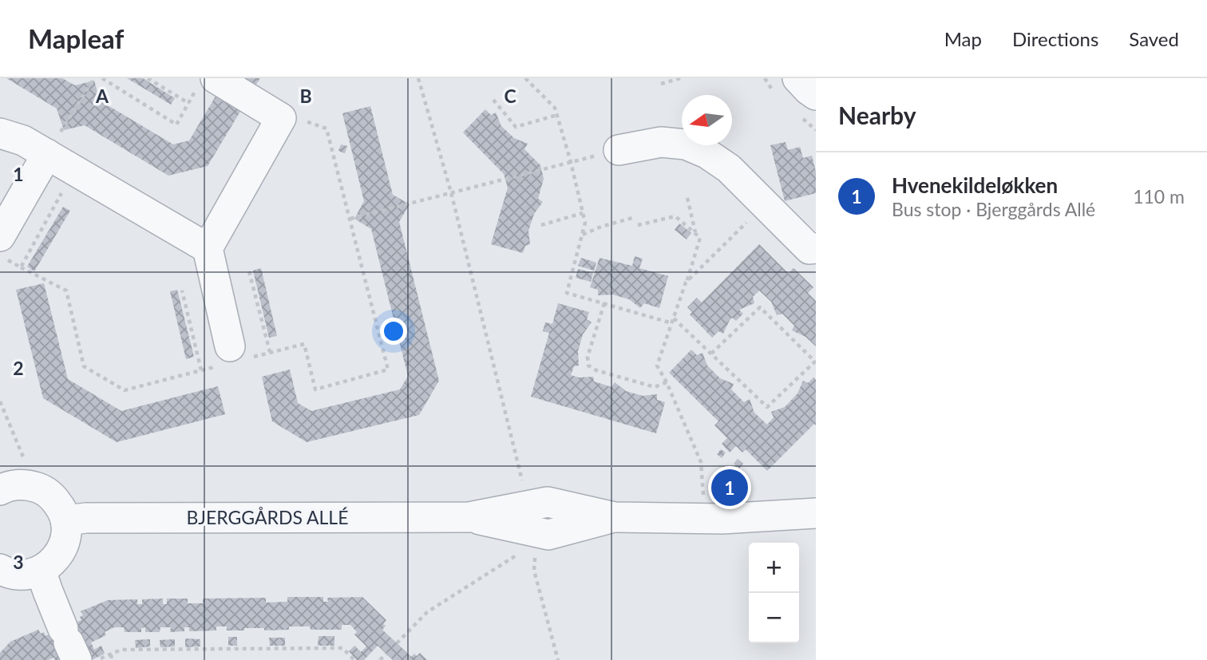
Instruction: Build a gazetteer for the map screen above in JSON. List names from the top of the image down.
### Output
{
  "streets": {
    "street": ["BJERGGÅRDS ALLÉ"]
  },
  "north": "left",
  "page": {
    "header": "Mapleaf",
    "nav": ["Map", "Directions", "Saved"],
    "heading": "Nearby",
    "list": [
      {
        "mark": "1",
        "name": "Hvenekildeløkken",
        "note": "Bus stop · Bjerggårds Allé",
        "value": "110 m"
      }
    ],
    "pins": "1",
    "map_buttons": ["+", "−"]
  },
  "grid": {
    "columns": ["A", "B", "C"],
    "rows": ["1", "2", "3"]
  }
}
